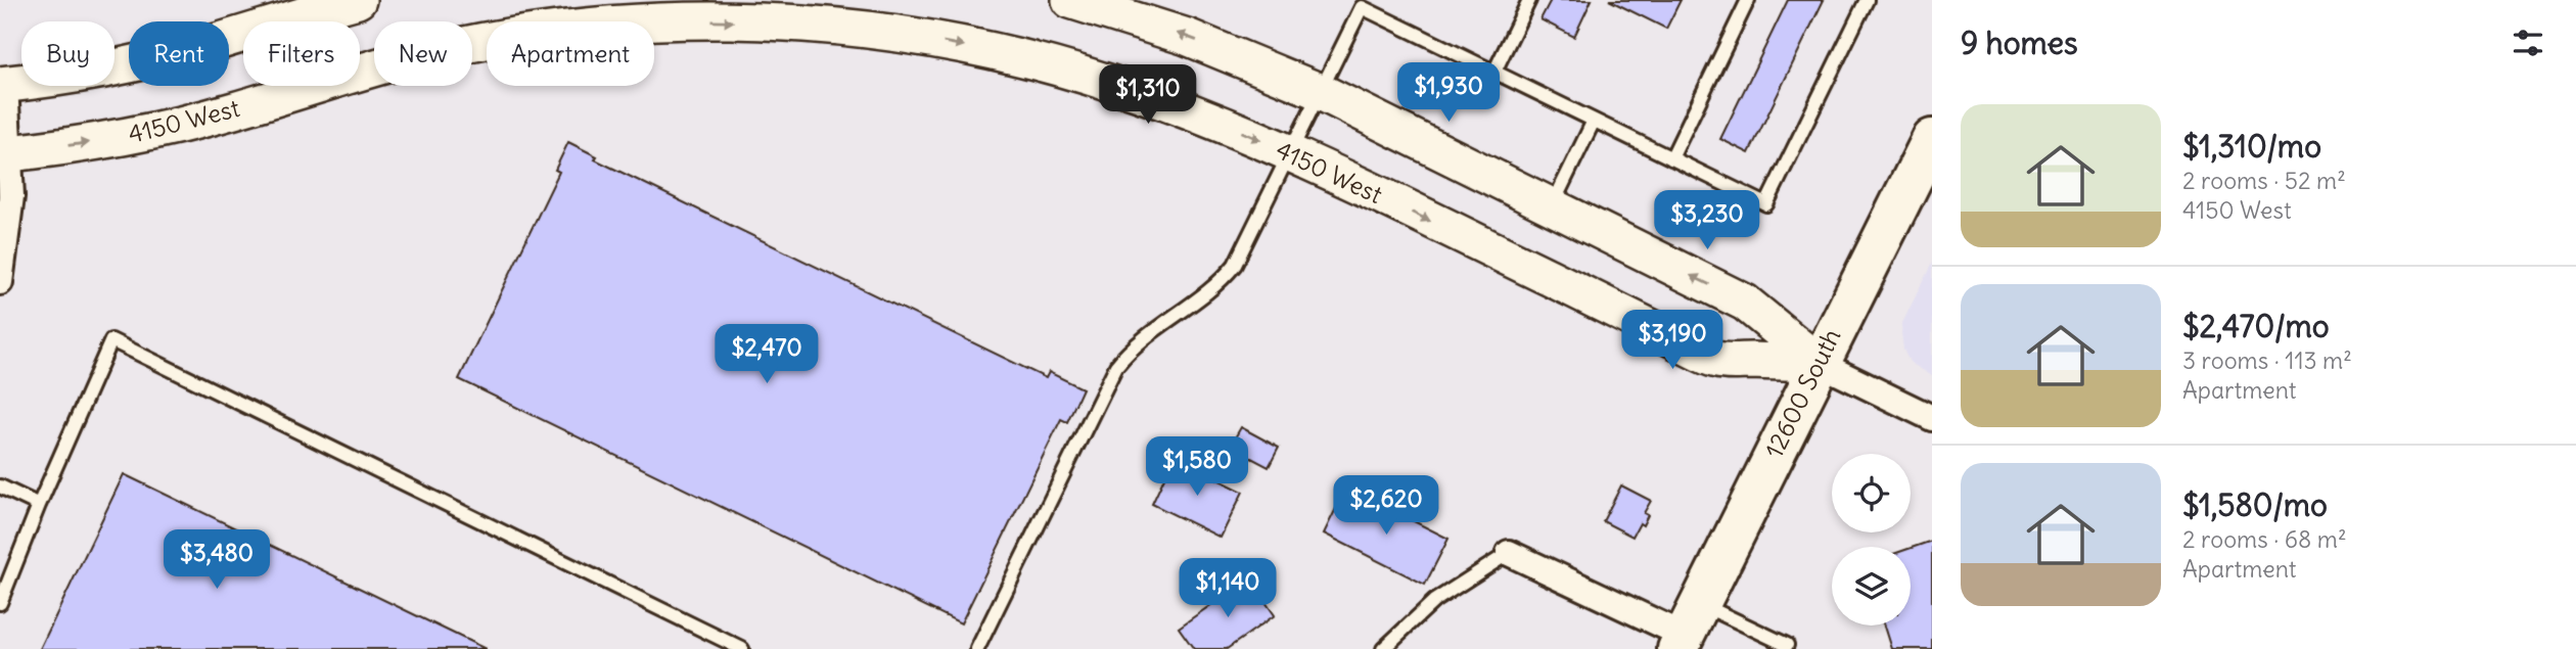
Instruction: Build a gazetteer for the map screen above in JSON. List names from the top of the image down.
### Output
{
  "streets": {
    "main road": ["12600 South"],
    "street": ["4150 West"]
  },
  "crossings": [
    ["4150 West", "12600 South"]
  ],
  "page": {
    "heading": "9 homes",
    "chip": [
      "Buy",
      "Rent",
      "Filters",
      "New",
      "Apartment"
    ],
    "price": [
      "$1,930",
      "$1,310",
      "$3,230",
      "$3,190",
      "$2,470",
      "$1,580",
      "$2,620",
      "$3,480",
      "$1,140"
    ],
    "list": [
      {
        "name": "$1,310/mo",
        "note": "2 rooms · 52 m² · 4150 West"
      },
      {
        "name": "$2,470/mo",
        "note": "3 rooms · 113 m² · Apartment"
      },
      {
        "name": "$1,580/mo",
        "note": "2 rooms · 68 m² · Apartment"
      }
    ]
  }
}
